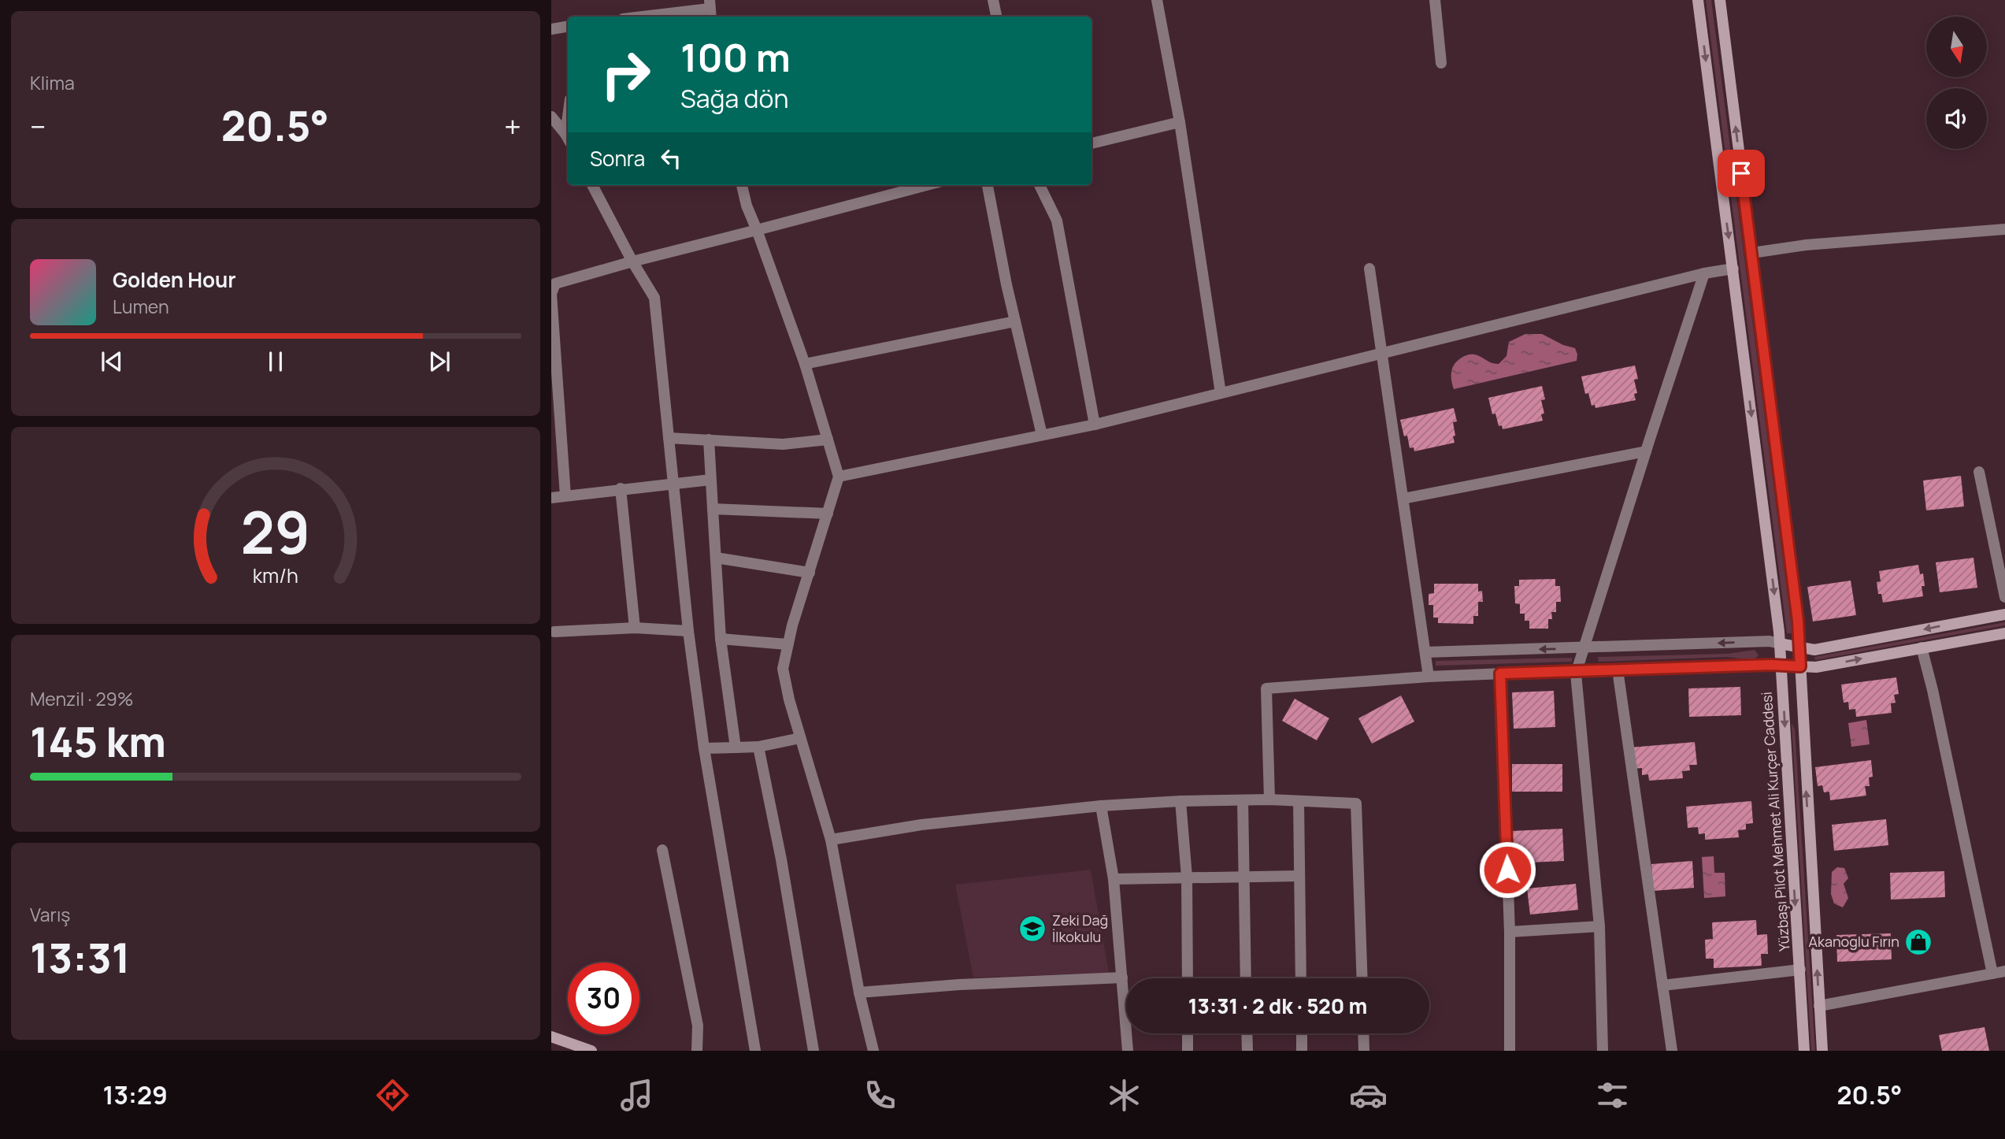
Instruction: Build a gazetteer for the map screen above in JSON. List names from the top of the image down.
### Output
{
  "streets": {
    "main road": ["Yüzbaşı Pilot Mehmet Ali Kurçer Caddesi"]
  },
  "places": {
    "school or university": ["Zeki Dağ İlkokulu"],
    "shop": ["Akanoglu Fırın"]
  },
  "north": "bottom",
  "page": {
    "tile": [
      "Klima",
      ["Menzil · 29%", "145 km"],
      ["Varış", "13:31"]
    ],
    "turn": ["100 m", "Sağa dön"],
    "heat": ["−", "20.5°", "+"],
    "then": "Sonra",
    "song": ["Golden Hour", "Lumen"],
    "limit": "30",
    "trip": "13:31 · 2 dk · 520 m",
    "tabs": ["13:29", "20.5°"],
    "gauge": ["29", "km/h"]
  }
}
